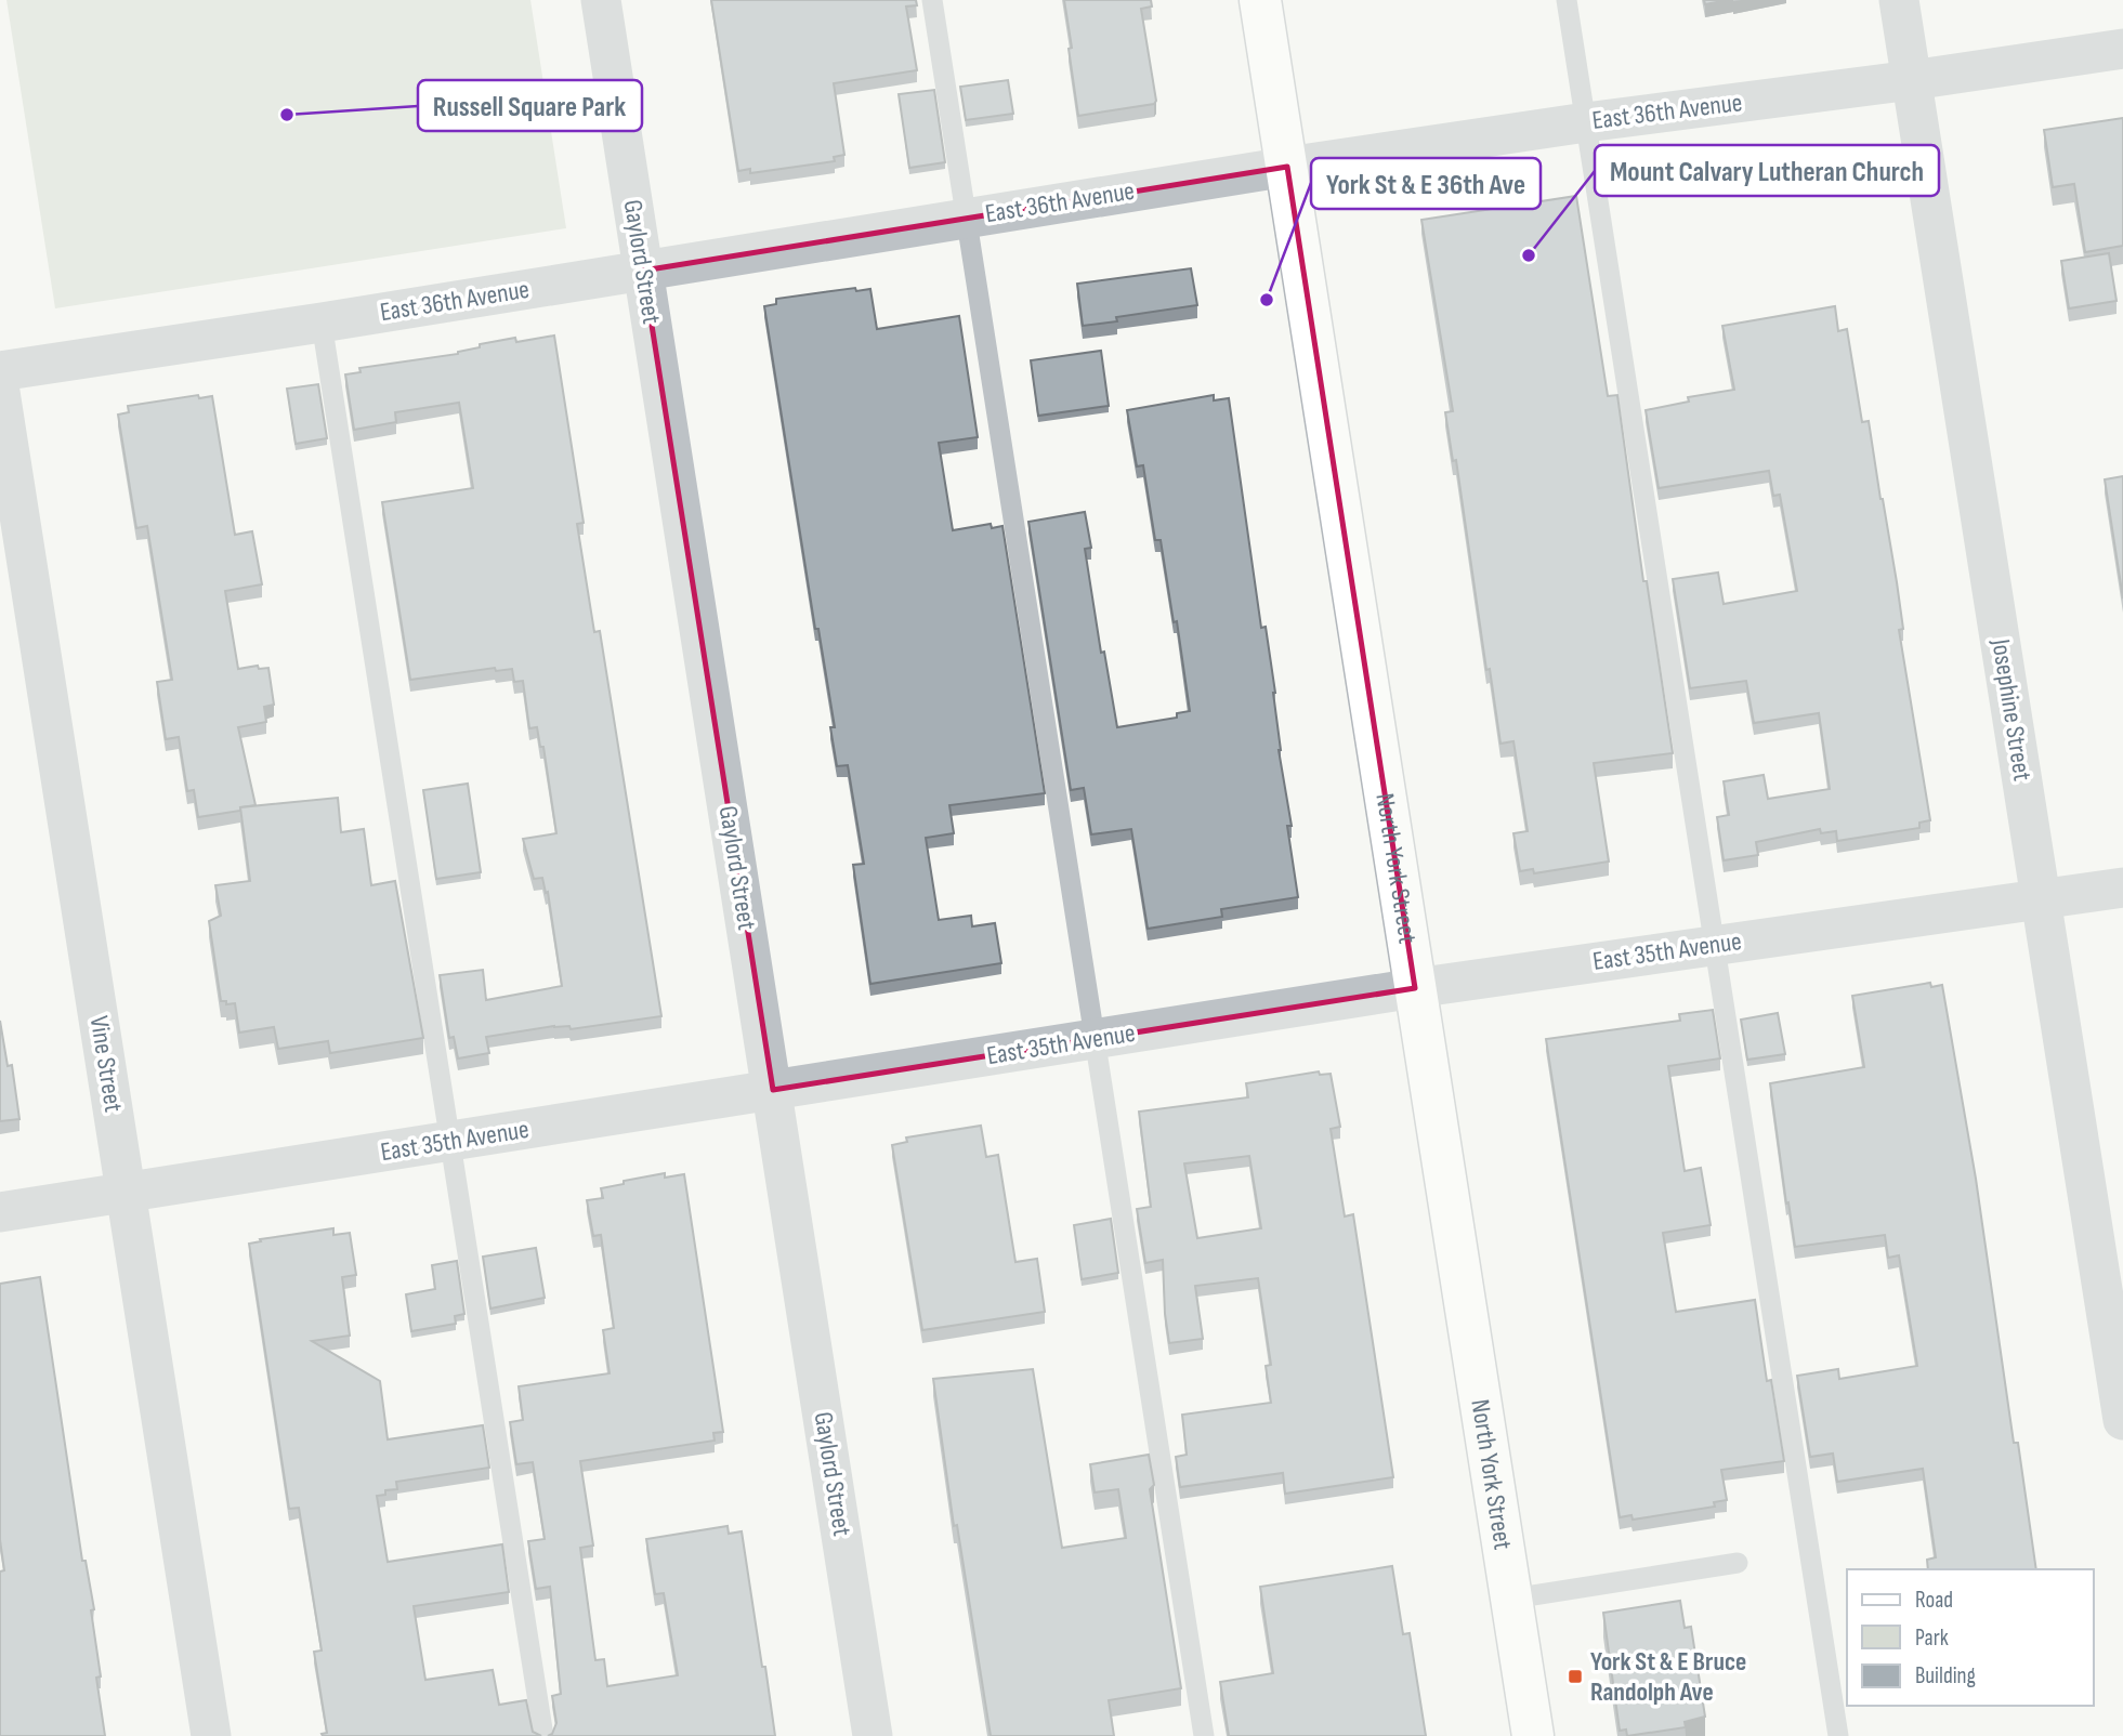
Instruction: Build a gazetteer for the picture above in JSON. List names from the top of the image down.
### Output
{
  "streets": {
    "main road": ["North York Street"],
    "street": [
      "East 36th Avenue",
      "Gaylord Street",
      "Josephine Street",
      "East 35th Avenue",
      "Vine Street"
    ]
  },
  "crossings": [
    ["East 36th Avenue", "Gaylord Street"],
    ["East 36th Avenue", "Josephine Street"],
    ["East 36th Avenue", "North York Street"],
    ["Gaylord Street", "East 35th Avenue"],
    ["Josephine Street", "East 35th Avenue"],
    ["North York Street", "East 35th Avenue"],
    ["East 35th Avenue", "Vine Street"]
  ],
  "places": {
    "other": ["Russell Square Park", "Mount Calvary Lutheran Church", "York St & E 36th Ave"],
    "transit": ["York St & E Bruce Randolph Ave"]
  },
  "legend": ["Road", "Park", "Building"]
}
